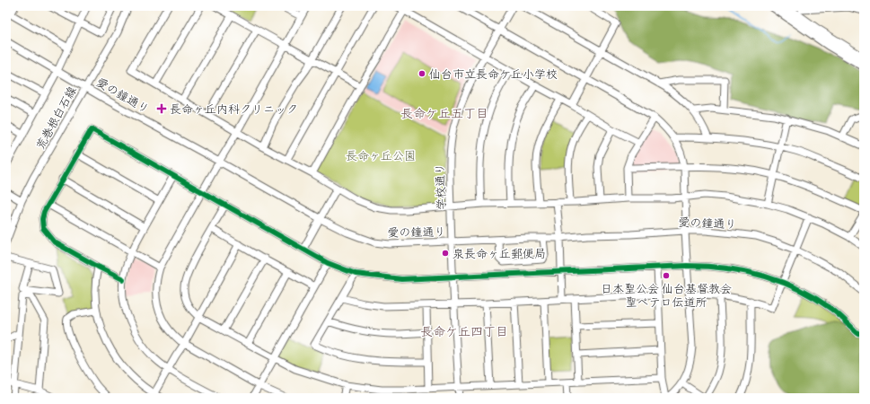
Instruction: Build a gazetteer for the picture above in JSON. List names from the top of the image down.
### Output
{
  "streets": {
    "street": ["愛の鐘通り", "荒巻根白石線", "学校通り"]
  },
  "crossings": [
    ["愛の鐘通り", "荒巻根白石線"],
    ["愛の鐘通り", "学校通り"]
  ],
  "districts": ["長命ケ丘五丁目", "長命ケ丘四丁目"],
  "parks": ["長命ヶ丘公園"],
  "places": {
    "other": ["仙台市立長命ケ丘小学校", "泉長命ヶ丘郵便局", "日本聖公会 仙台基督教会 聖ペテロ伝道所"],
    "health": ["長命ヶ丘内科クリニック"]
  }
}
